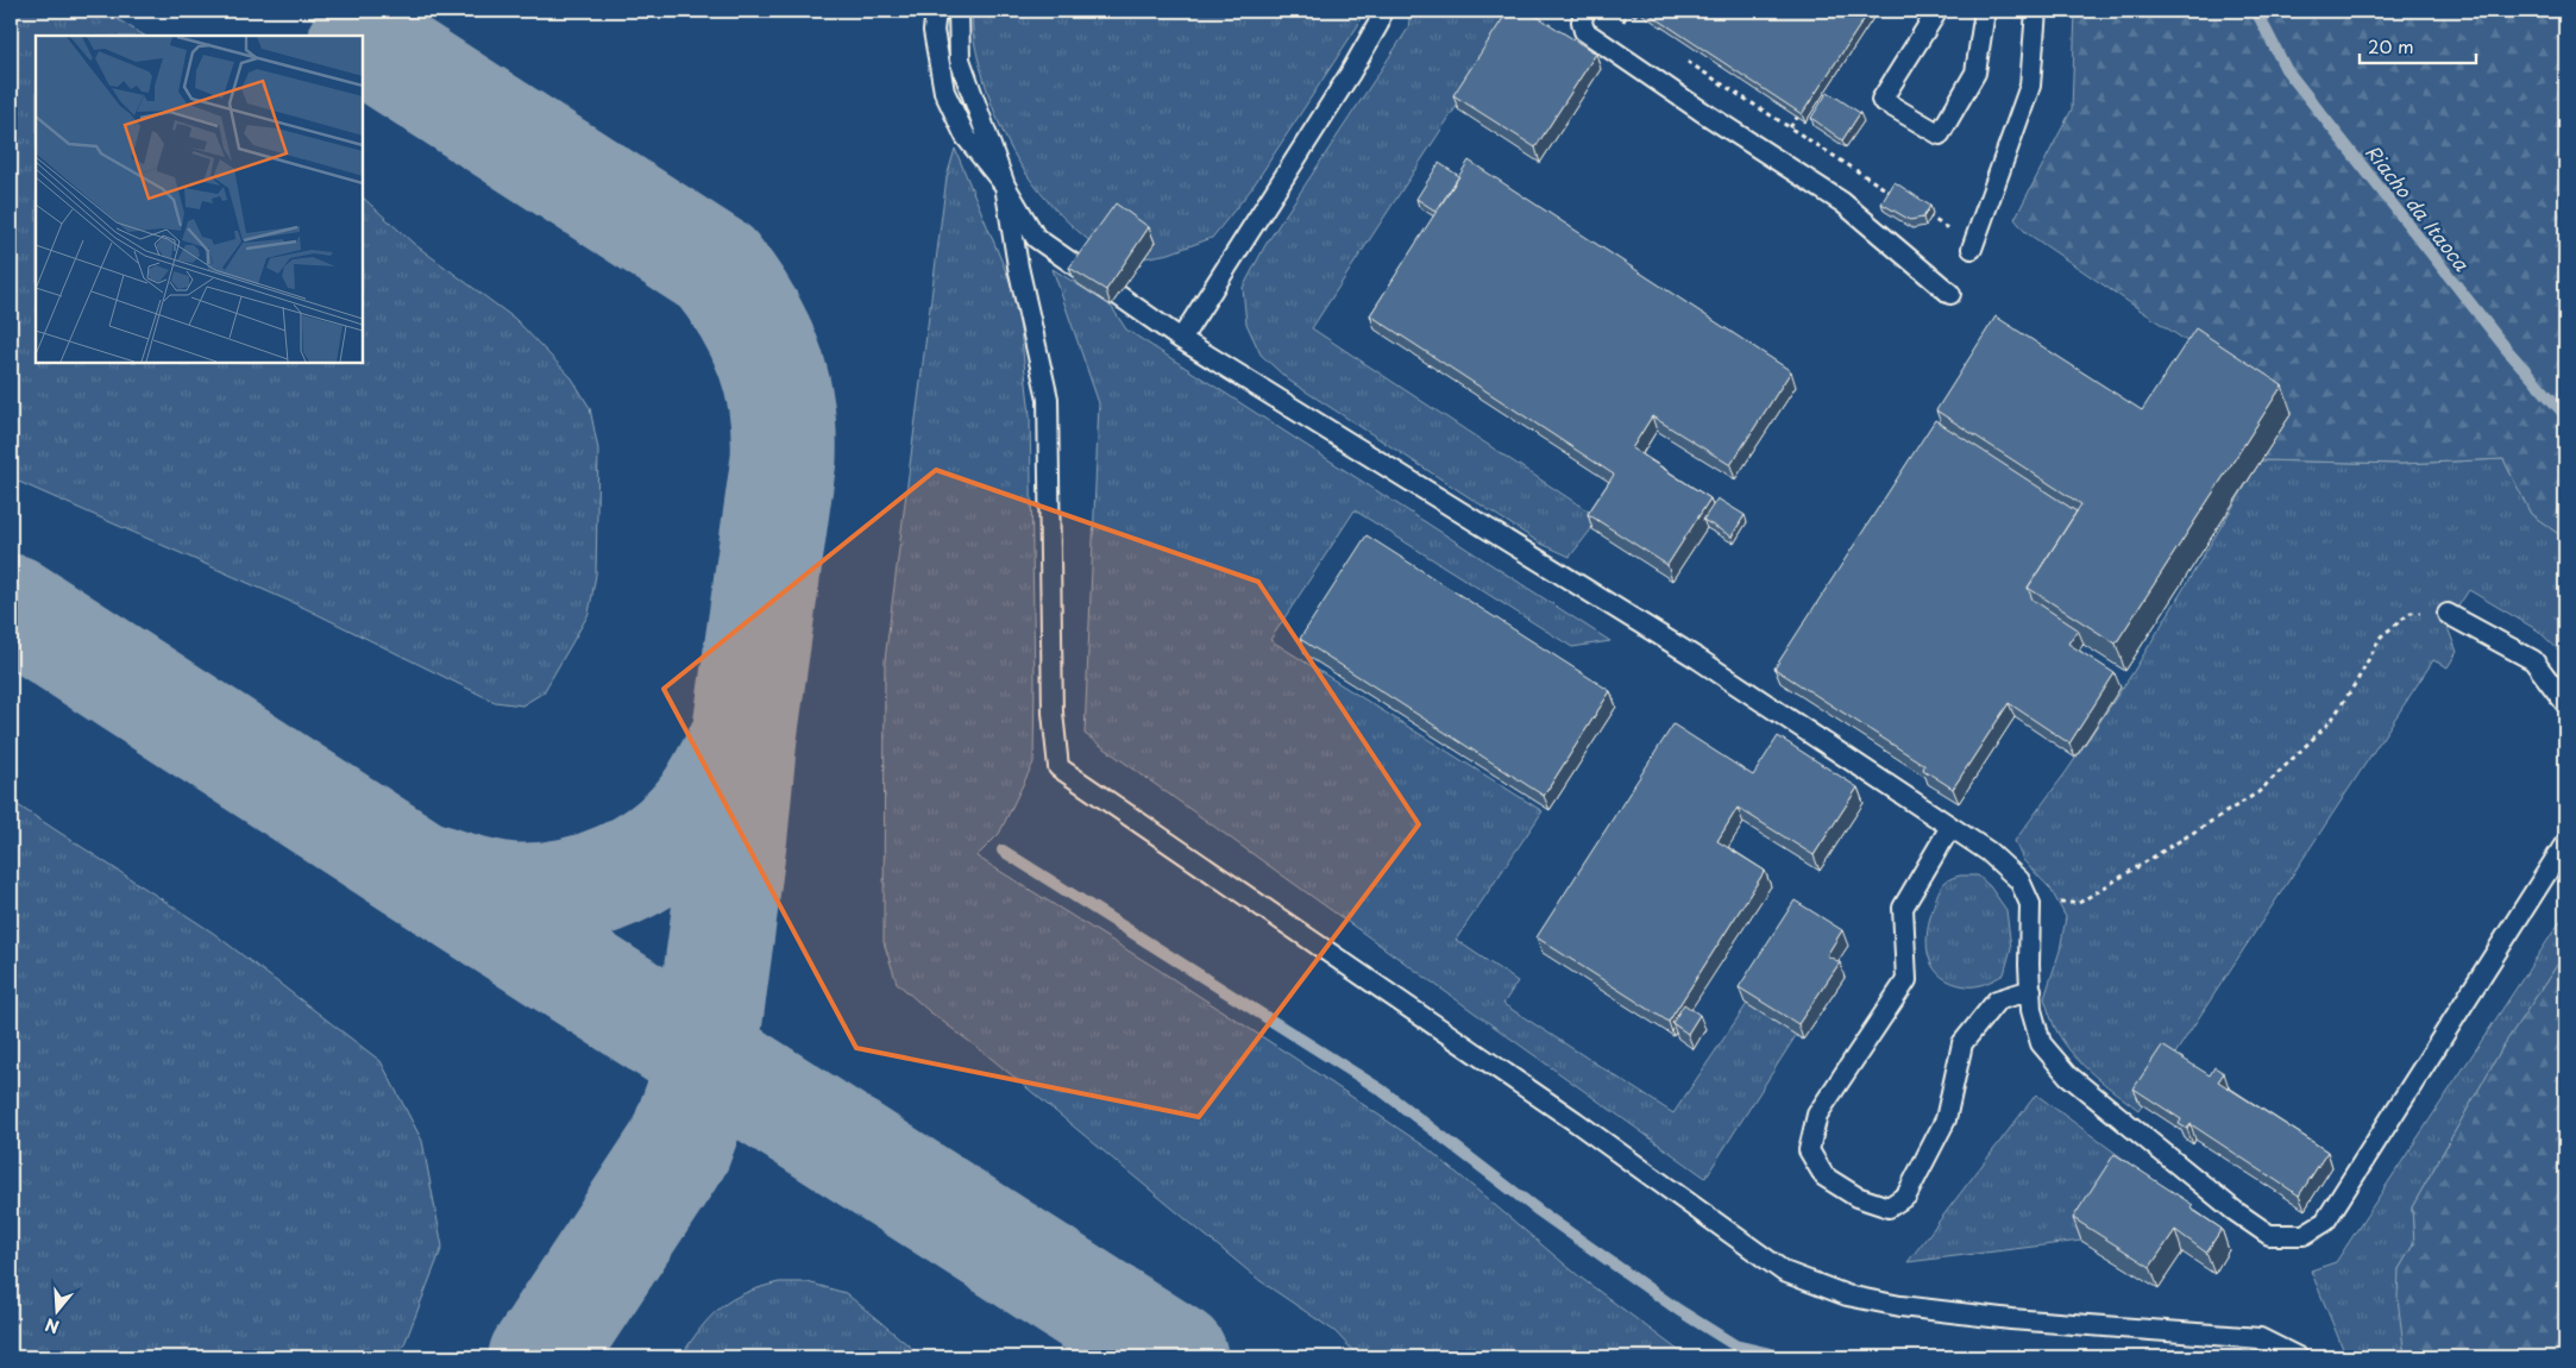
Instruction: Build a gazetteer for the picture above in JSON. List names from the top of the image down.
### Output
{
  "water": ["Riacho da Itaoca"],
  "scale_bar": "20 m",
  "north": "bottom"
}
